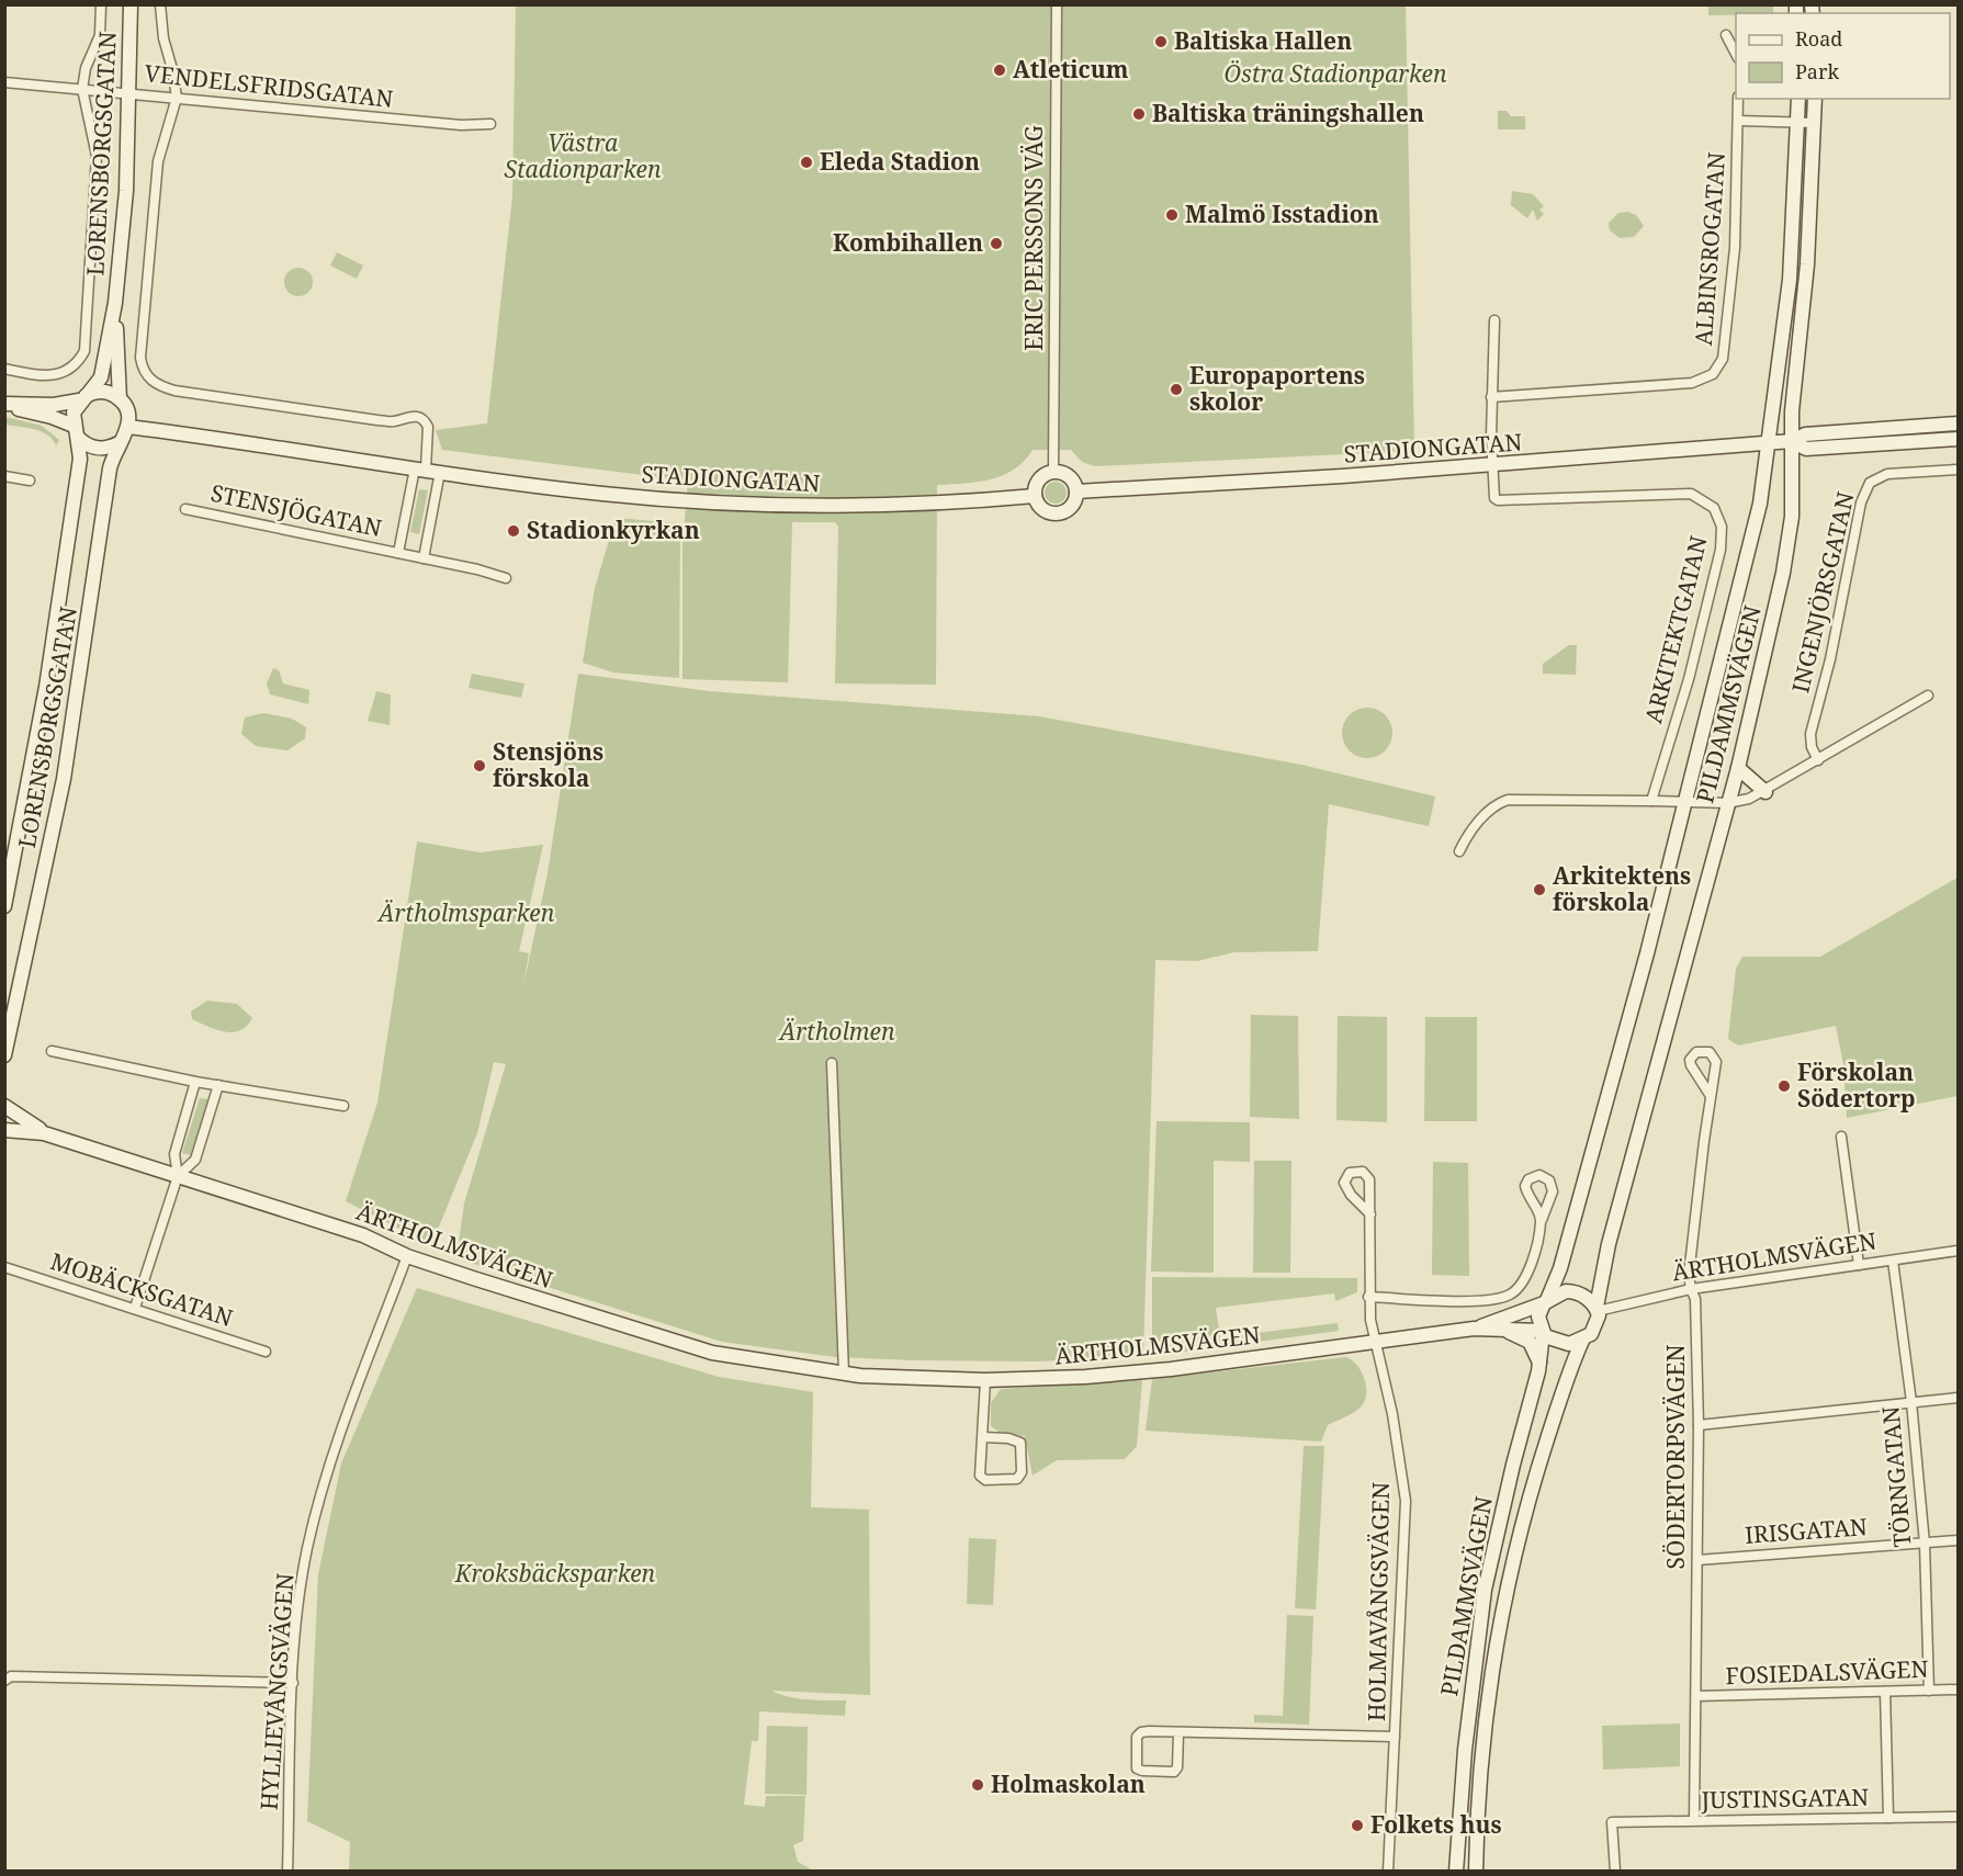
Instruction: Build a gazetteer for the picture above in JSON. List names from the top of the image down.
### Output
{
  "streets": {
    "main road": [
      "LORENSBORGSGATAN",
      "STADIONGATAN",
      "PILDAMMSVÄGEN",
      "ÄRTHOLMSVÄGEN"
    ],
    "street": [
      "VENDELSFRIDSGATAN",
      "ERIC PERSSONS VÄG",
      "ALBINSROGATAN",
      "STENSJÖGATAN",
      "INGENJÖRSGATAN",
      "ARKITEKTGATAN",
      "MOBÄCKSGATAN",
      "SÖDERTORPSVÄGEN",
      "TÖRNGATAN",
      "IRISGATAN",
      "HOLMAVÅNGSVÄGEN",
      "FOSIEDALSVÄGEN",
      "HYLLIEVÅNGSVÄGEN",
      "JUSTINSGATAN"
    ]
  },
  "crossings": [
    ["VENDELSFRIDSGATAN", "LORENSBORGSGATAN"],
    ["LORENSBORGSGATAN", "STADIONGATAN"],
    ["ERIC PERSSONS VÄG", "STADIONGATAN"],
    ["STADIONGATAN", "STENSJÖGATAN"],
    ["STADIONGATAN", "ARKITEKTGATAN"],
    ["STADIONGATAN", "PILDAMMSVÄGEN"],
    ["PILDAMMSVÄGEN", "ÄRTHOLMSVÄGEN"],
    ["ÄRTHOLMSVÄGEN", "SÖDERTORPSVÄGEN"],
    ["ÄRTHOLMSVÄGEN", "TÖRNGATAN"],
    ["ÄRTHOLMSVÄGEN", "HOLMAVÅNGSVÄGEN"],
    ["ÄRTHOLMSVÄGEN", "HYLLIEVÅNGSVÄGEN"],
    ["SÖDERTORPSVÄGEN", "IRISGATAN"],
    ["SÖDERTORPSVÄGEN", "FOSIEDALSVÄGEN"],
    ["SÖDERTORPSVÄGEN", "JUSTINSGATAN"],
    ["TÖRNGATAN", "IRISGATAN"],
    ["TÖRNGATAN", "FOSIEDALSVÄGEN"]
  ],
  "parks": [
    "Östra Stadionparken",
    "Västra Stadionparken",
    "Ärtholmsparken",
    "Ärtholmen",
    "Kroksbäcksparken"
  ],
  "places": [
    "Baltiska Hallen",
    "Atleticum",
    "Baltiska träningshallen",
    "Eleda Stadion",
    "Malmö Isstadion",
    "Kombihallen",
    "Europaportens skolor",
    "Stadionkyrkan",
    "Stensjöns förskola",
    "Arkitektens förskola",
    "Förskolan Södertorp",
    "Holmaskolan",
    "Folkets hus"
  ],
  "legend": ["Road", "Park"]
}
